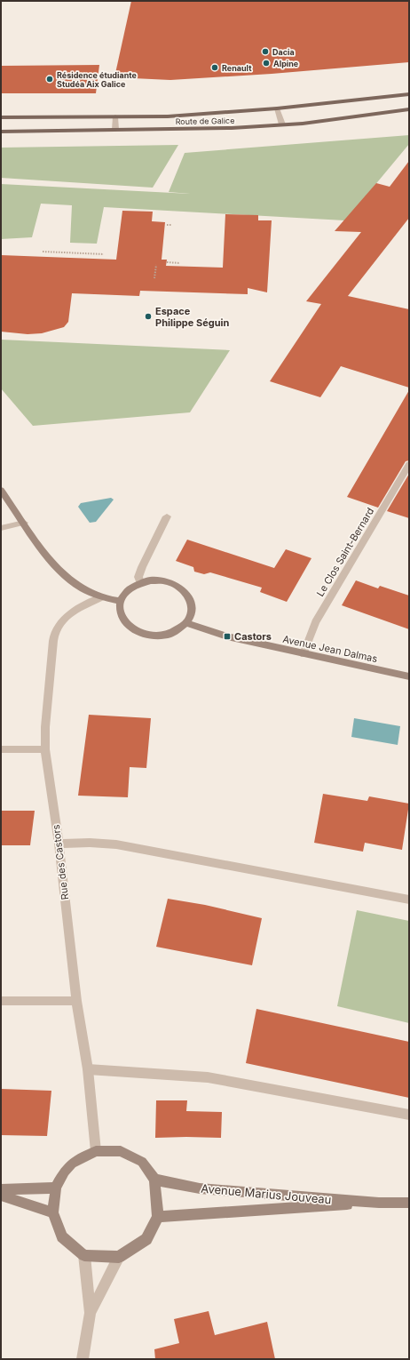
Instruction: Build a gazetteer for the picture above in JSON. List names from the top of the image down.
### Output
{
  "streets": {
    "main road": ["Route de Galice"],
    "street": [
      "Le Clos Saint-Bernard",
      "Avenue Jean Dalmas",
      "Rue des Castors",
      "Avenue Marius Jouveau"
    ]
  },
  "crossings": [
    ["Le Clos Saint-Bernard", "Avenue Jean Dalmas"],
    ["Rue des Castors", "Avenue Marius Jouveau"]
  ],
  "places": {
    "other": [
      "Dacia",
      "Alpine",
      "Renault",
      "Résidence étudiante Studéa Aix Galice",
      "Espace Philippe Séguin"
    ],
    "transit": ["Castors"]
  }
}
